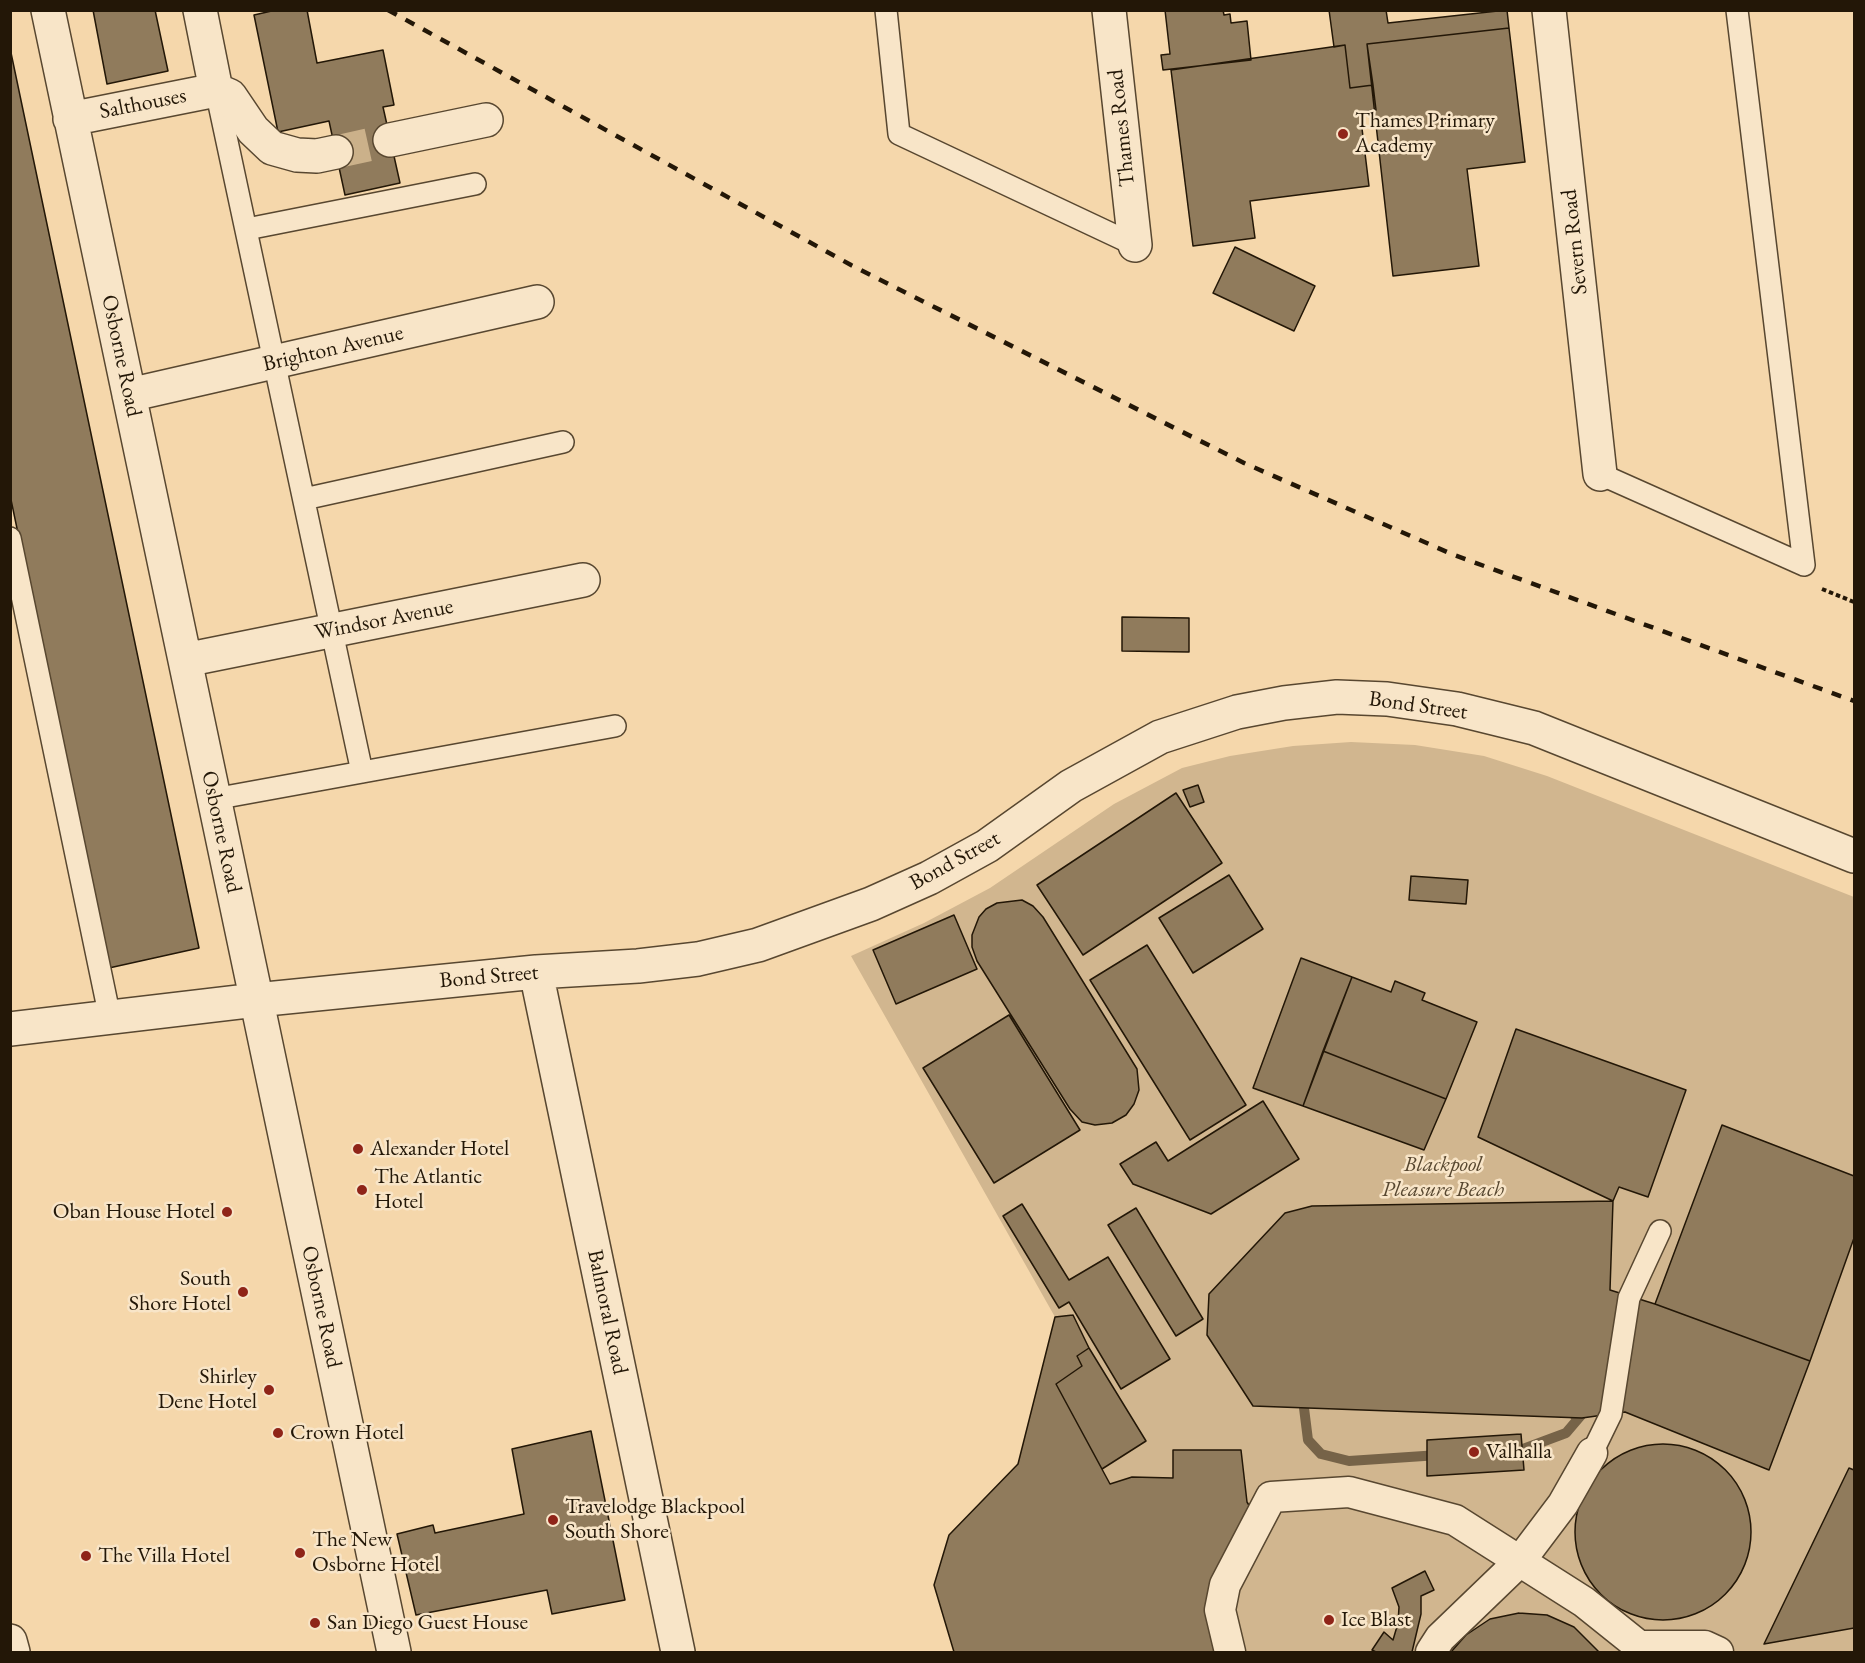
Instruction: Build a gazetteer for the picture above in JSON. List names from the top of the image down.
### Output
{
  "streets": {
    "street": [
      "Salthouses",
      "Thames Road",
      "Severn Road",
      "Brighton Avenue",
      "Osborne Road",
      "Windsor Avenue",
      "Bond Street",
      "Balmoral Road"
    ]
  },
  "crossings": [
    ["Salthouses", "Osborne Road"],
    ["Brighton Avenue", "Osborne Road"],
    ["Osborne Road", "Windsor Avenue"],
    ["Osborne Road", "Bond Street"],
    ["Bond Street", "Balmoral Road"]
  ],
  "parks": ["Blackpool Pleasure Beach"],
  "places": [
    "Thames Primary Academy",
    "Alexander Hotel",
    "The Atlantic Hotel",
    "Oban House Hotel",
    "South Shore Hotel",
    "Shirley Dene Hotel",
    "Crown Hotel",
    "Valhalla",
    "Travelodge Blackpool South Shore",
    "The New Osborne Hotel",
    "The Villa Hotel",
    "Ice Blast",
    "San Diego Guest House"
  ]
}
